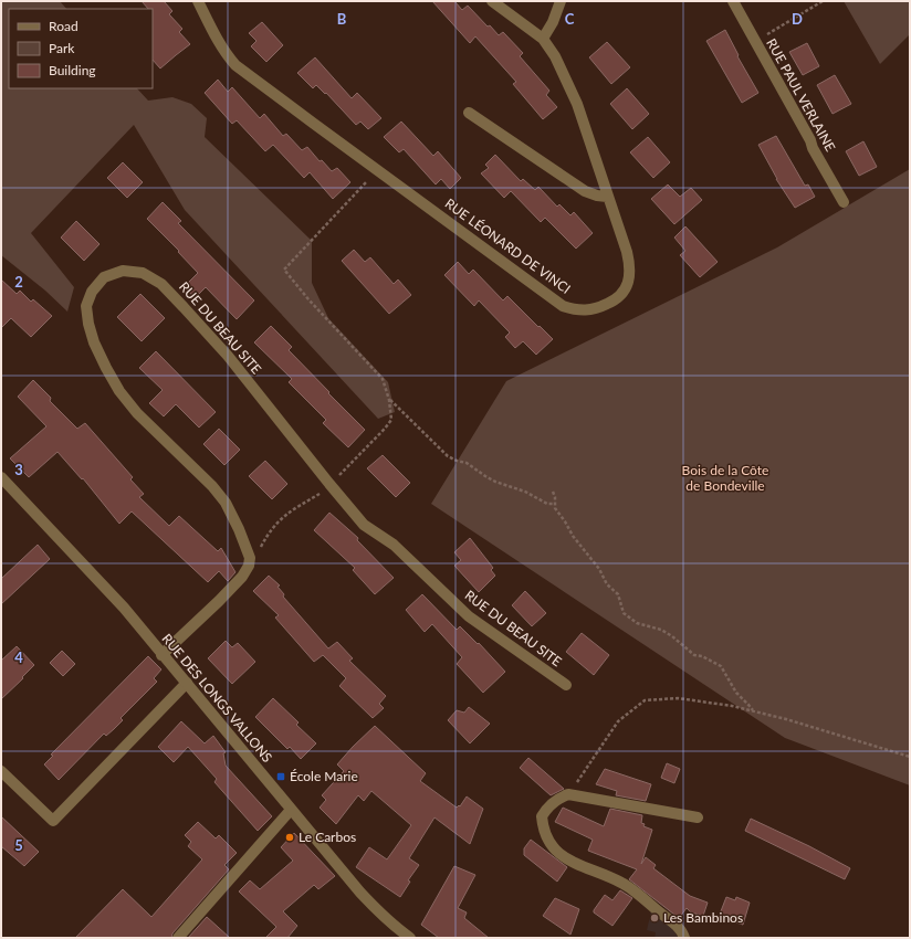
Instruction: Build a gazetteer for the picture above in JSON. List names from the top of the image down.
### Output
{
  "streets": {
    "street": [
      "RUE PAUL VERLAINE",
      "RUE LÉONARD DE VINCI",
      "RUE DU BEAU SITE",
      "RUE DES LONGS VALLONS"
    ]
  },
  "parks": ["Bois de la Côte de Bondeville"],
  "places": {
    "transit": ["École Marie"],
    "other": ["Le Carbos", "Les Bambinos"]
  },
  "legend": ["Road", "Park", "Building"],
  "grid": {
    "columns": ["B", "C", "D"],
    "rows": [
      "2",
      "3",
      "4",
      "5"
    ]
  }
}
